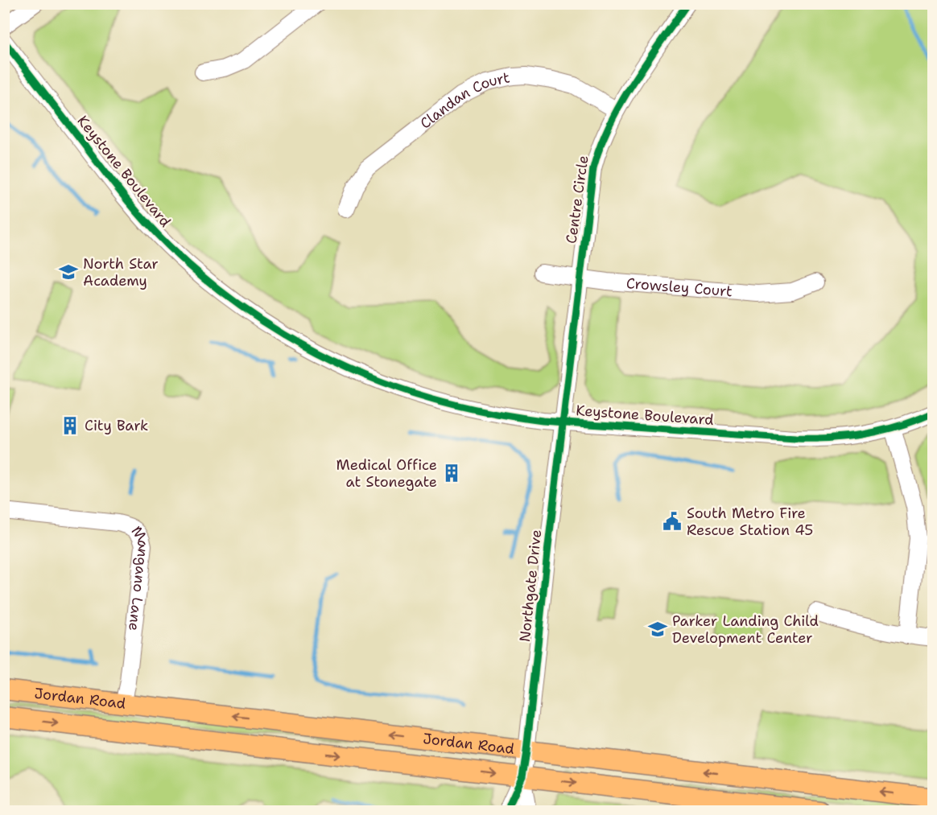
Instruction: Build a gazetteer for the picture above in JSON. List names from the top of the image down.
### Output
{
  "streets": {
    "main road": ["Jordan Road"],
    "street": [
      "Clandan Court",
      "Keystone Boulevard",
      "Centre Circle",
      "Crowsley Court",
      "Mangano Lane",
      "Northgate Drive"
    ]
  },
  "crossings": [
    ["Clandan Court", "Centre Circle"],
    ["Keystone Boulevard", "Centre Circle"],
    ["Keystone Boulevard", "Northgate Drive"],
    ["Centre Circle", "Crowsley Court"],
    ["Centre Circle", "Northgate Drive"],
    ["Mangano Lane", "Jordan Road"],
    ["Northgate Drive", "Jordan Road"]
  ],
  "places": {
    "school or university": ["North Star Academy", "Parker Landing Child Development Center"],
    "building": ["City Bark", "Medical Office at Stonegate"],
    "public building": ["South Metro Fire Rescue Station 45"]
  }
}
